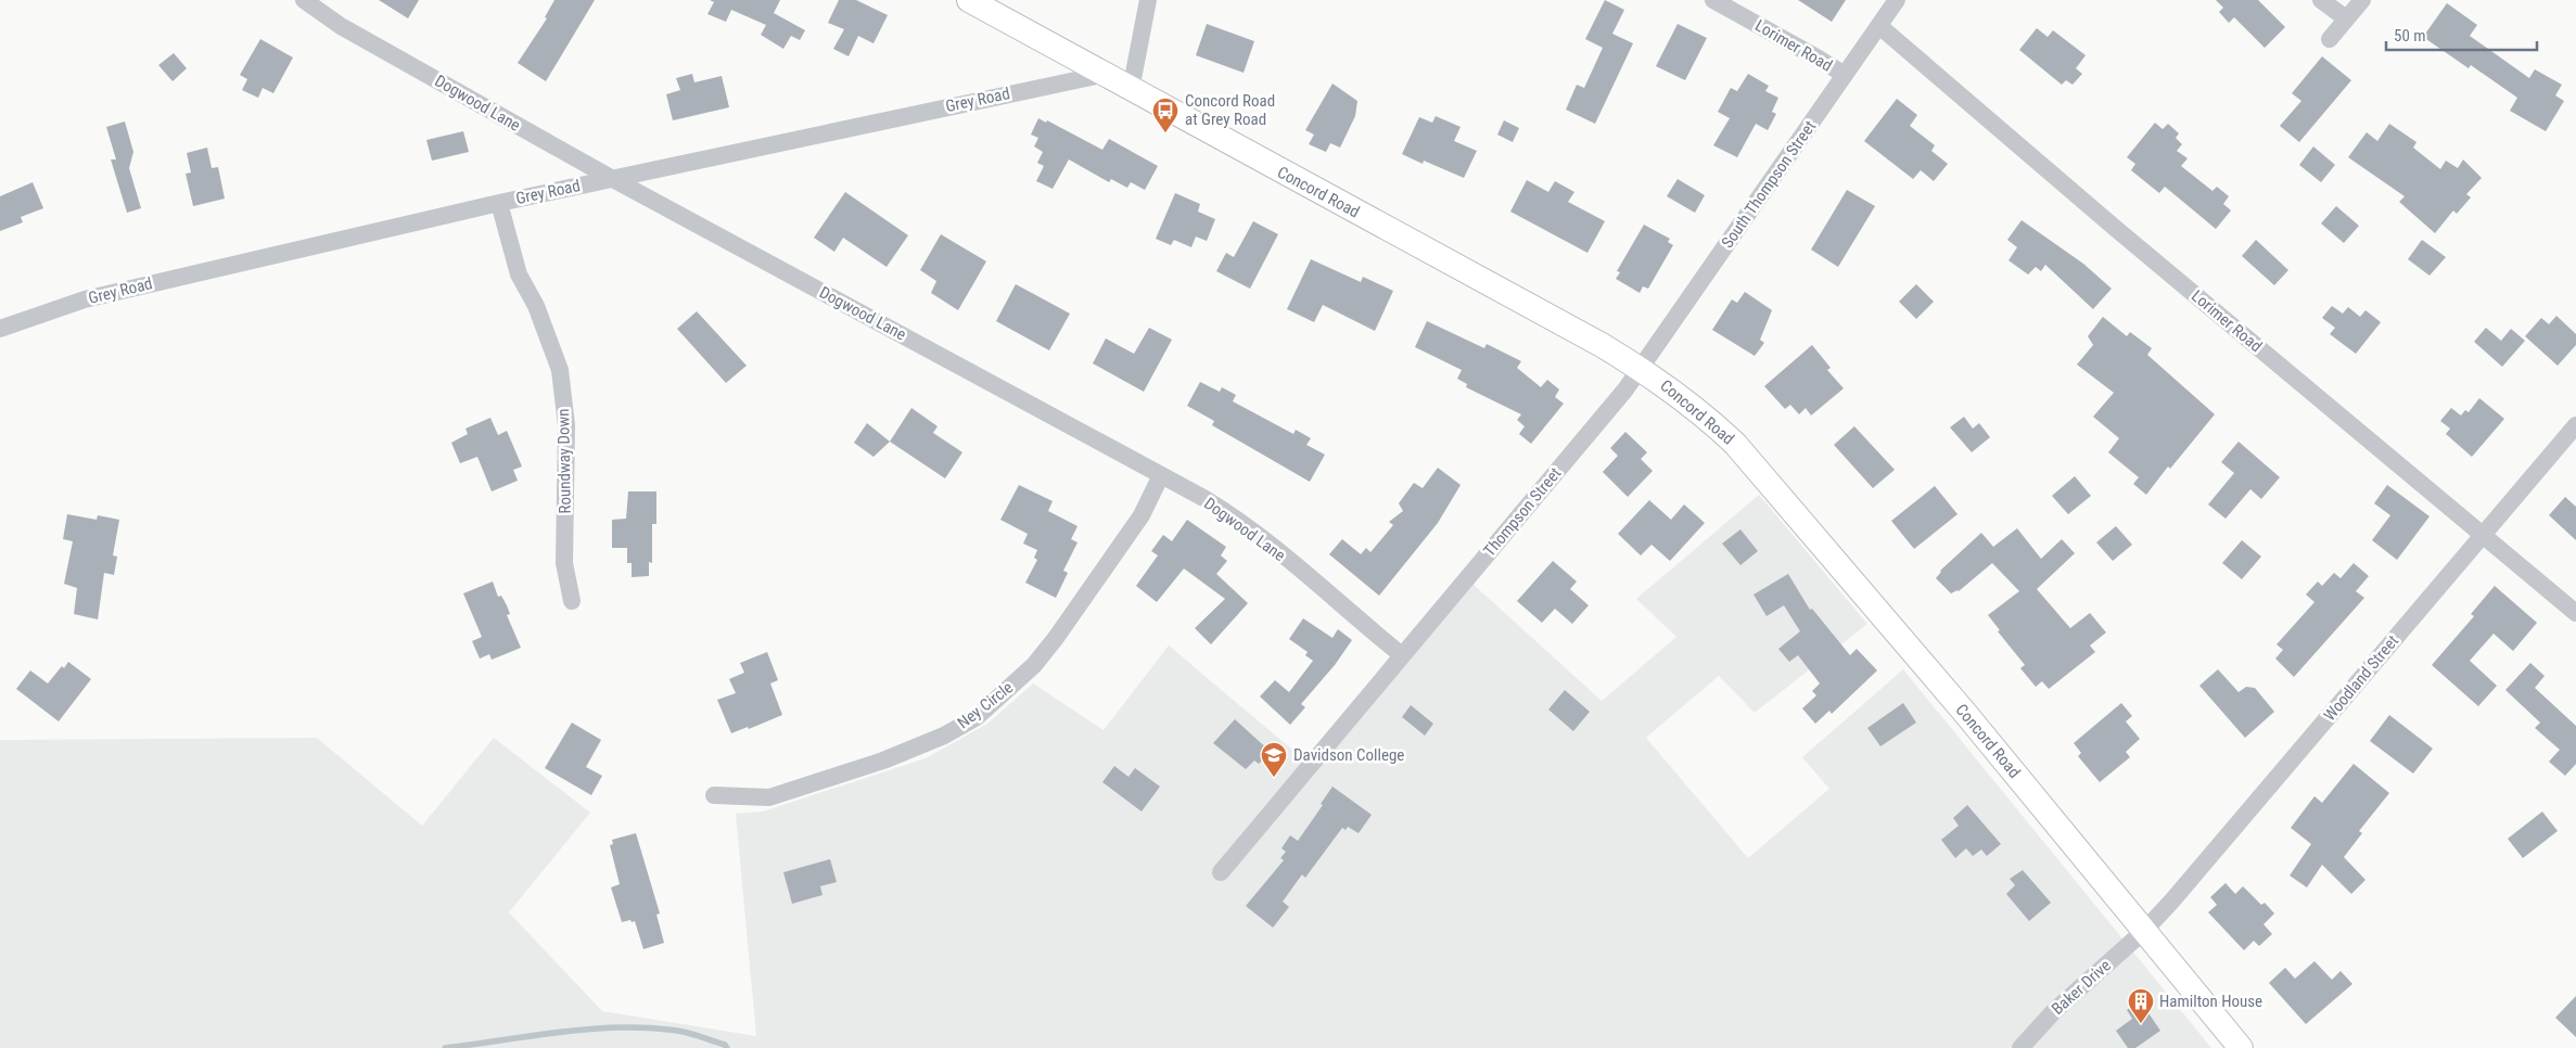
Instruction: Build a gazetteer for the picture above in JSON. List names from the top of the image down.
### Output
{
  "streets": {
    "main road": ["Concord Road"],
    "street": [
      "Lorimer Road",
      "Grey Road",
      "Dogwood Lane",
      "South Thompson Street",
      "Roundway Down",
      "Thompson Street",
      "Woodland Street",
      "Ney Circle",
      "Baker Drive"
    ]
  },
  "crossings": [
    ["Lorimer Road", "South Thompson Street"],
    ["Lorimer Road", "Woodland Street"],
    ["Grey Road", "Dogwood Lane"],
    ["Grey Road", "Concord Road"],
    ["Grey Road", "Roundway Down"],
    ["Dogwood Lane", "Thompson Street"],
    ["Dogwood Lane", "Ney Circle"],
    ["South Thompson Street", "Concord Road"],
    ["South Thompson Street", "Thompson Street"],
    ["Concord Road", "Thompson Street"],
    ["Concord Road", "Woodland Street"],
    ["Concord Road", "Baker Drive"],
    ["Woodland Street", "Baker Drive"]
  ],
  "places": {
    "bus stop": ["Concord Road at Grey Road"],
    "school or university": ["Davidson College"],
    "building": ["Hamilton House"]
  },
  "scale_bar": "50 m"
}
